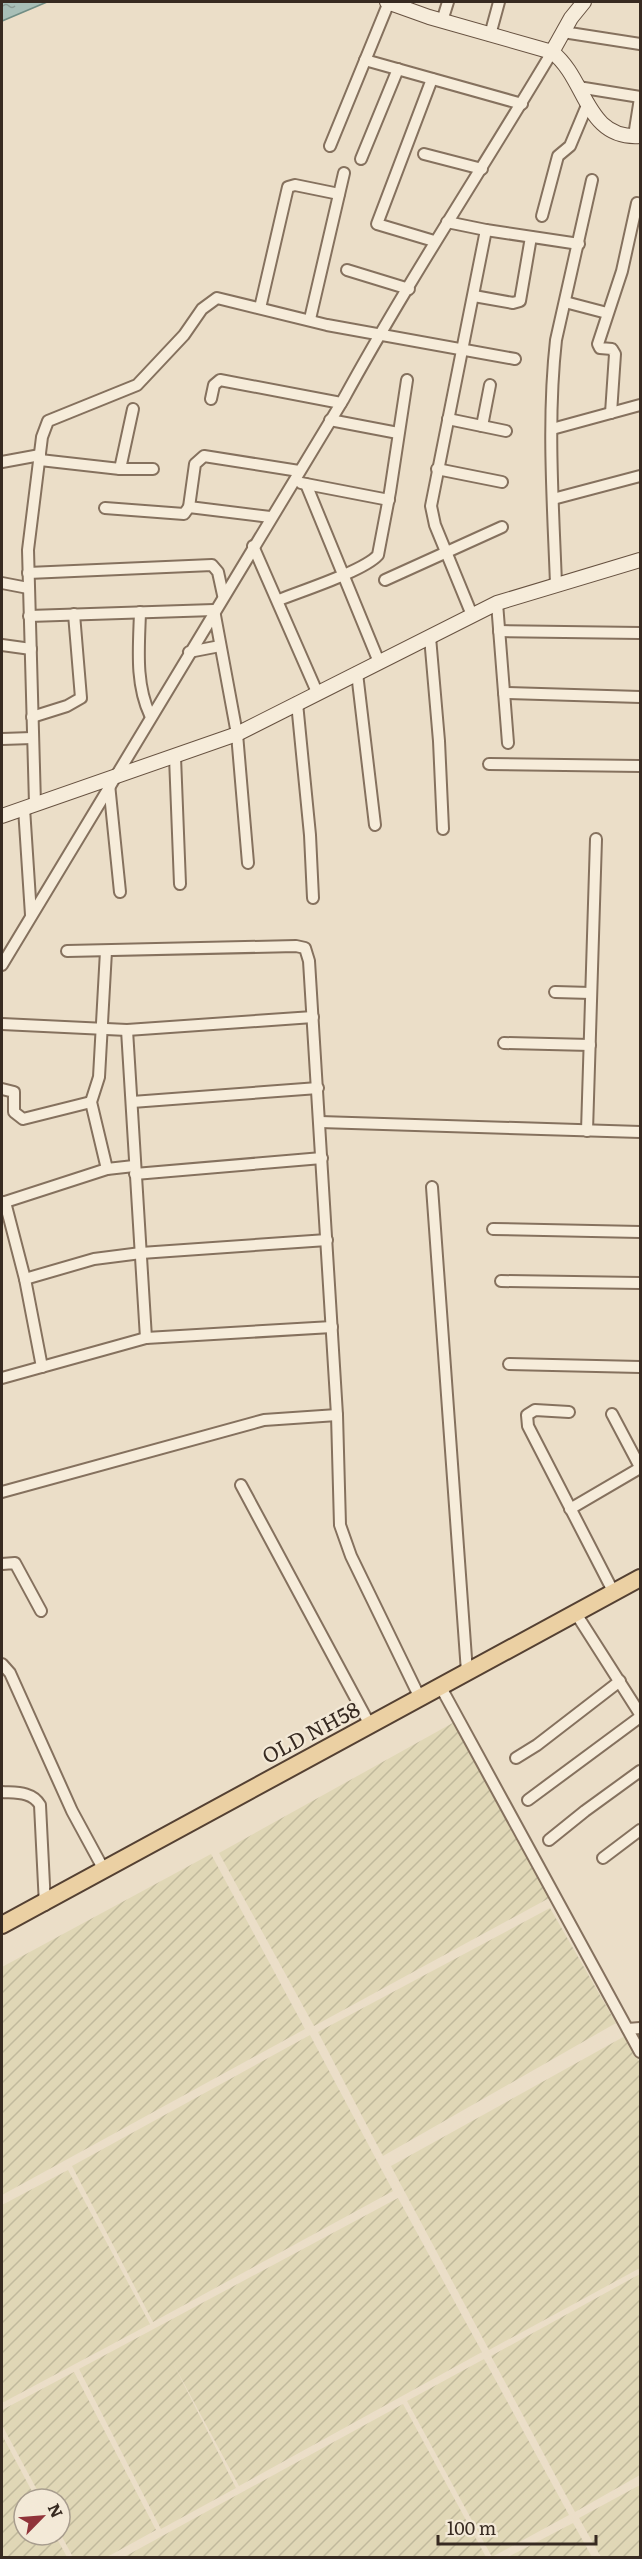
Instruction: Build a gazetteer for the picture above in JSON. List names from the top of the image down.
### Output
{
  "streets": {
    "main road": ["OLD NH58"]
  },
  "scale_bar": "100 m",
  "north": "top right"
}
